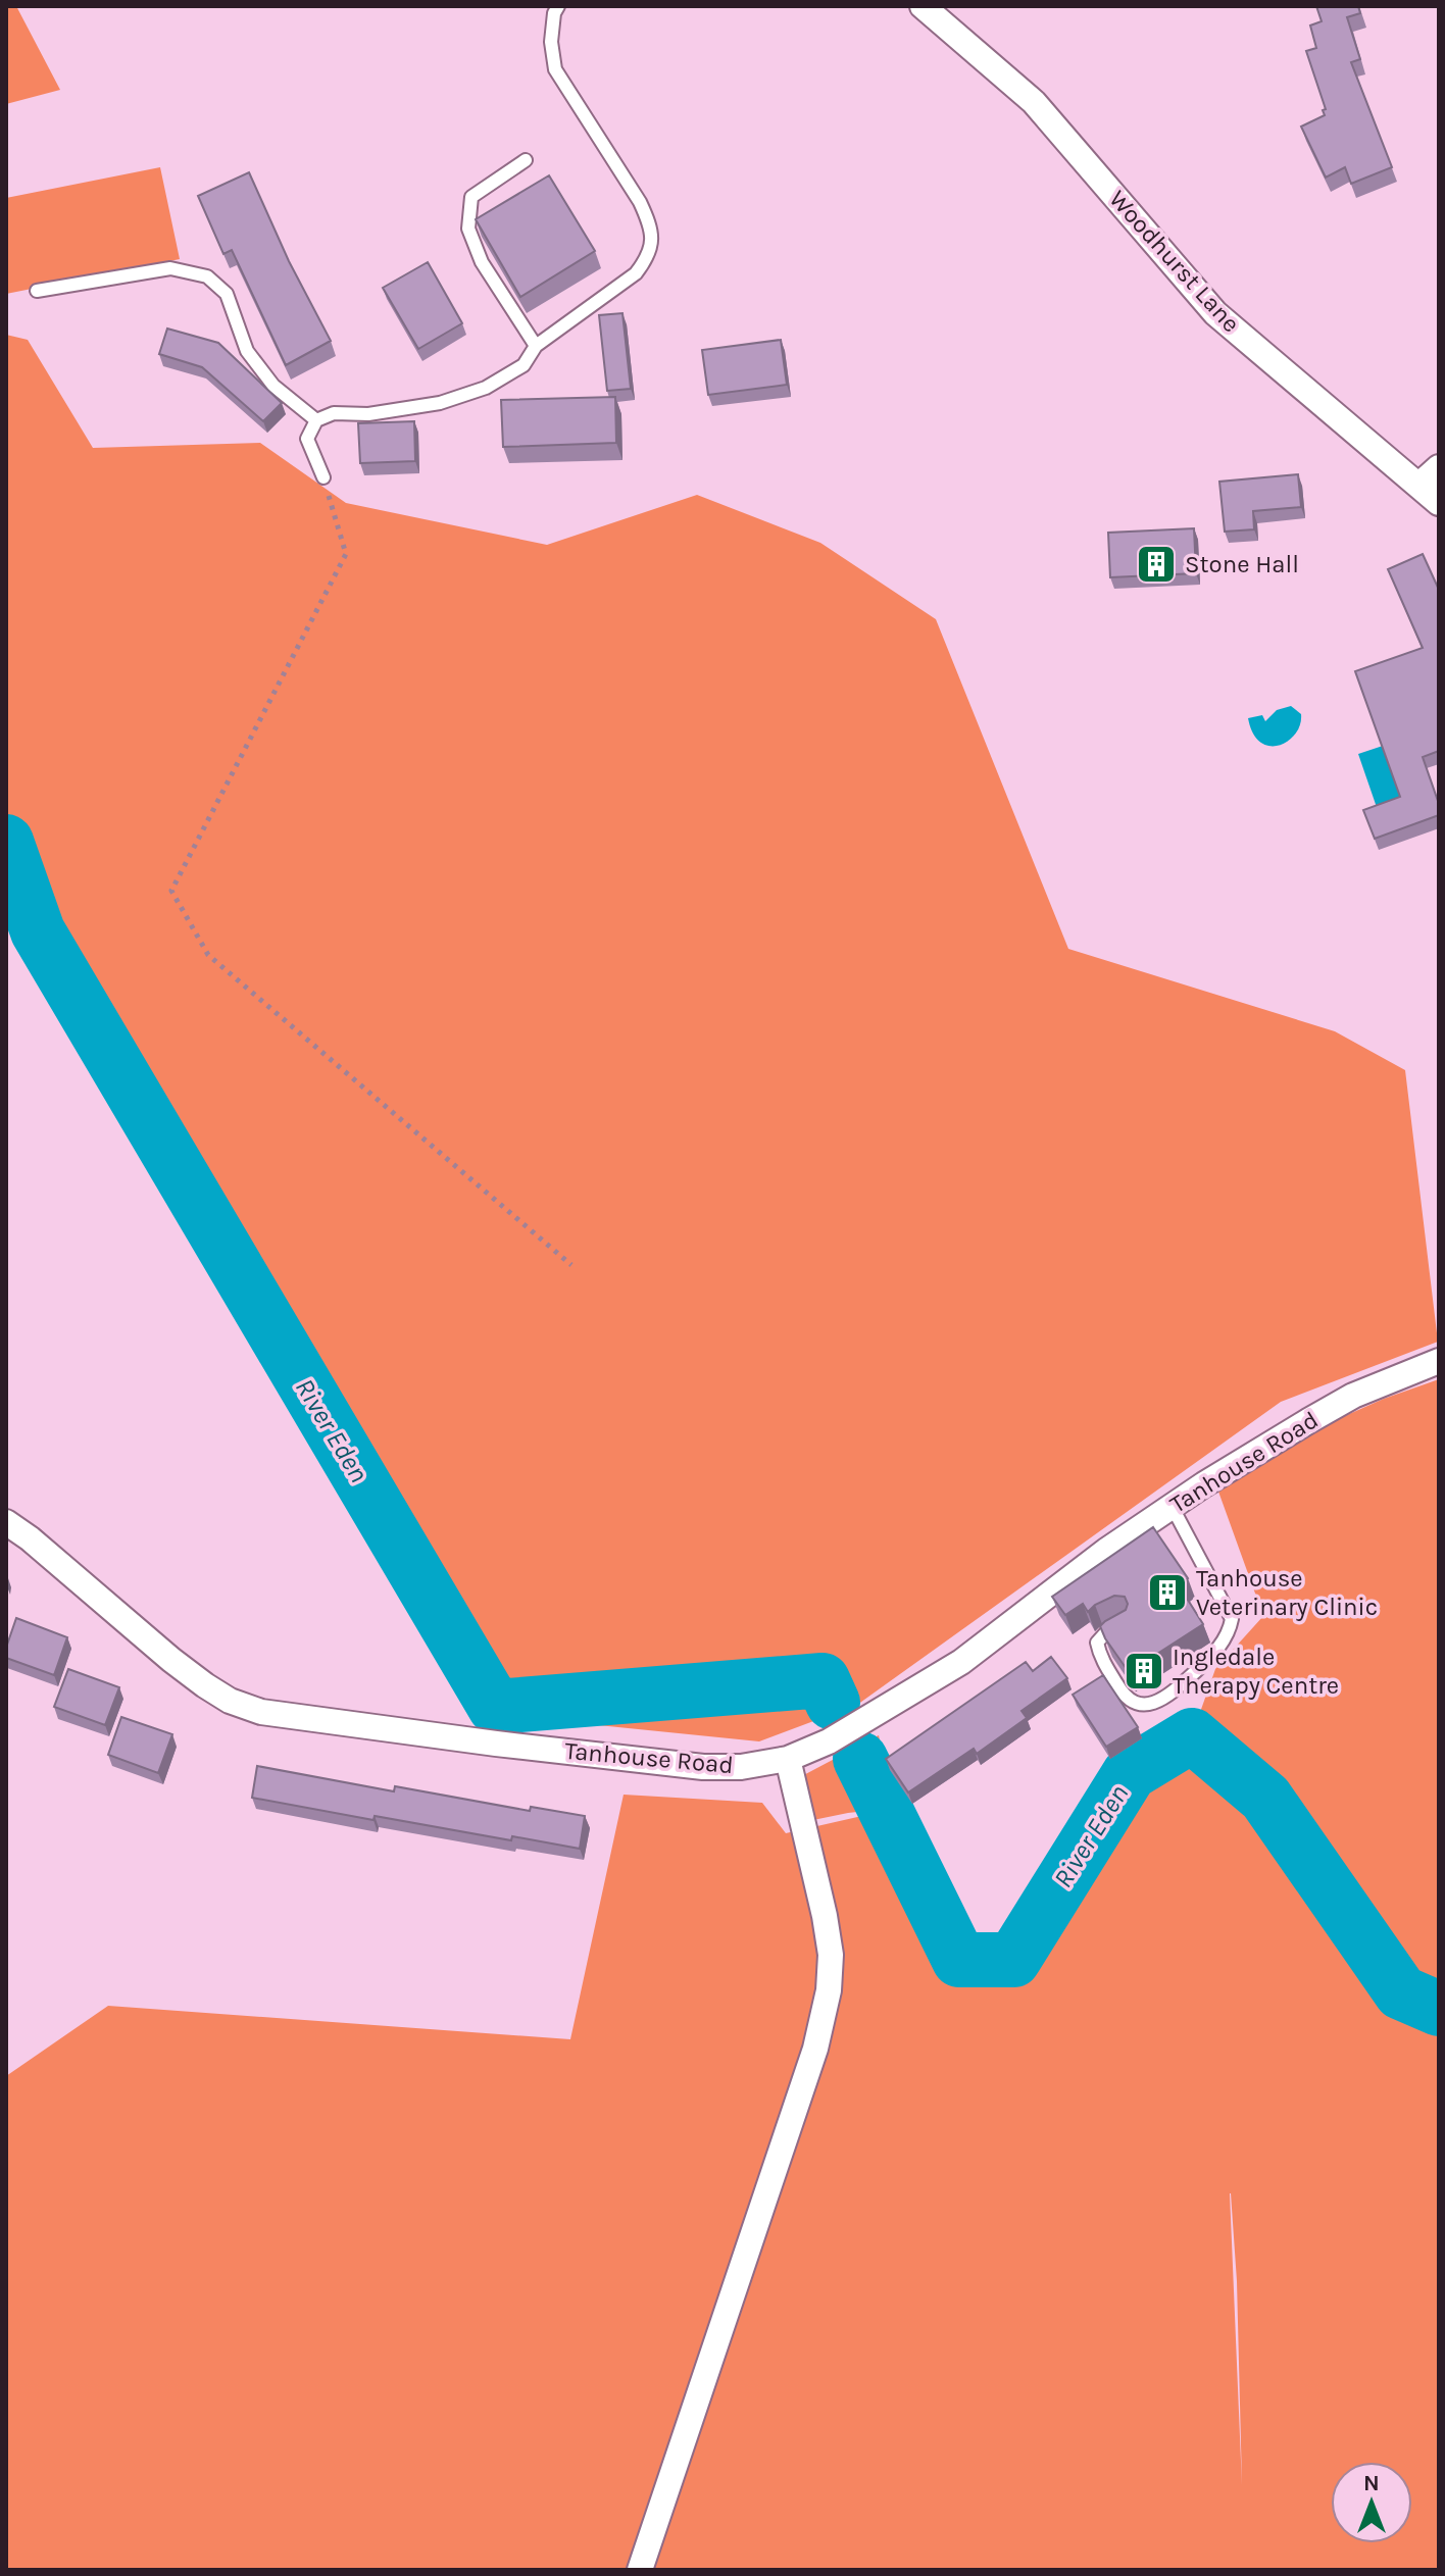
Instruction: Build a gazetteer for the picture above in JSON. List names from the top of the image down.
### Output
{
  "streets": {
    "street": ["Woodhurst Lane", "Tanhouse Road"]
  },
  "water": ["River Eden"],
  "places": {
    "building": ["Stone Hall", "Tanhouse Veterinary Clinic", "Ingledale Therapy Centre"]
  },
  "north": "top"
}
